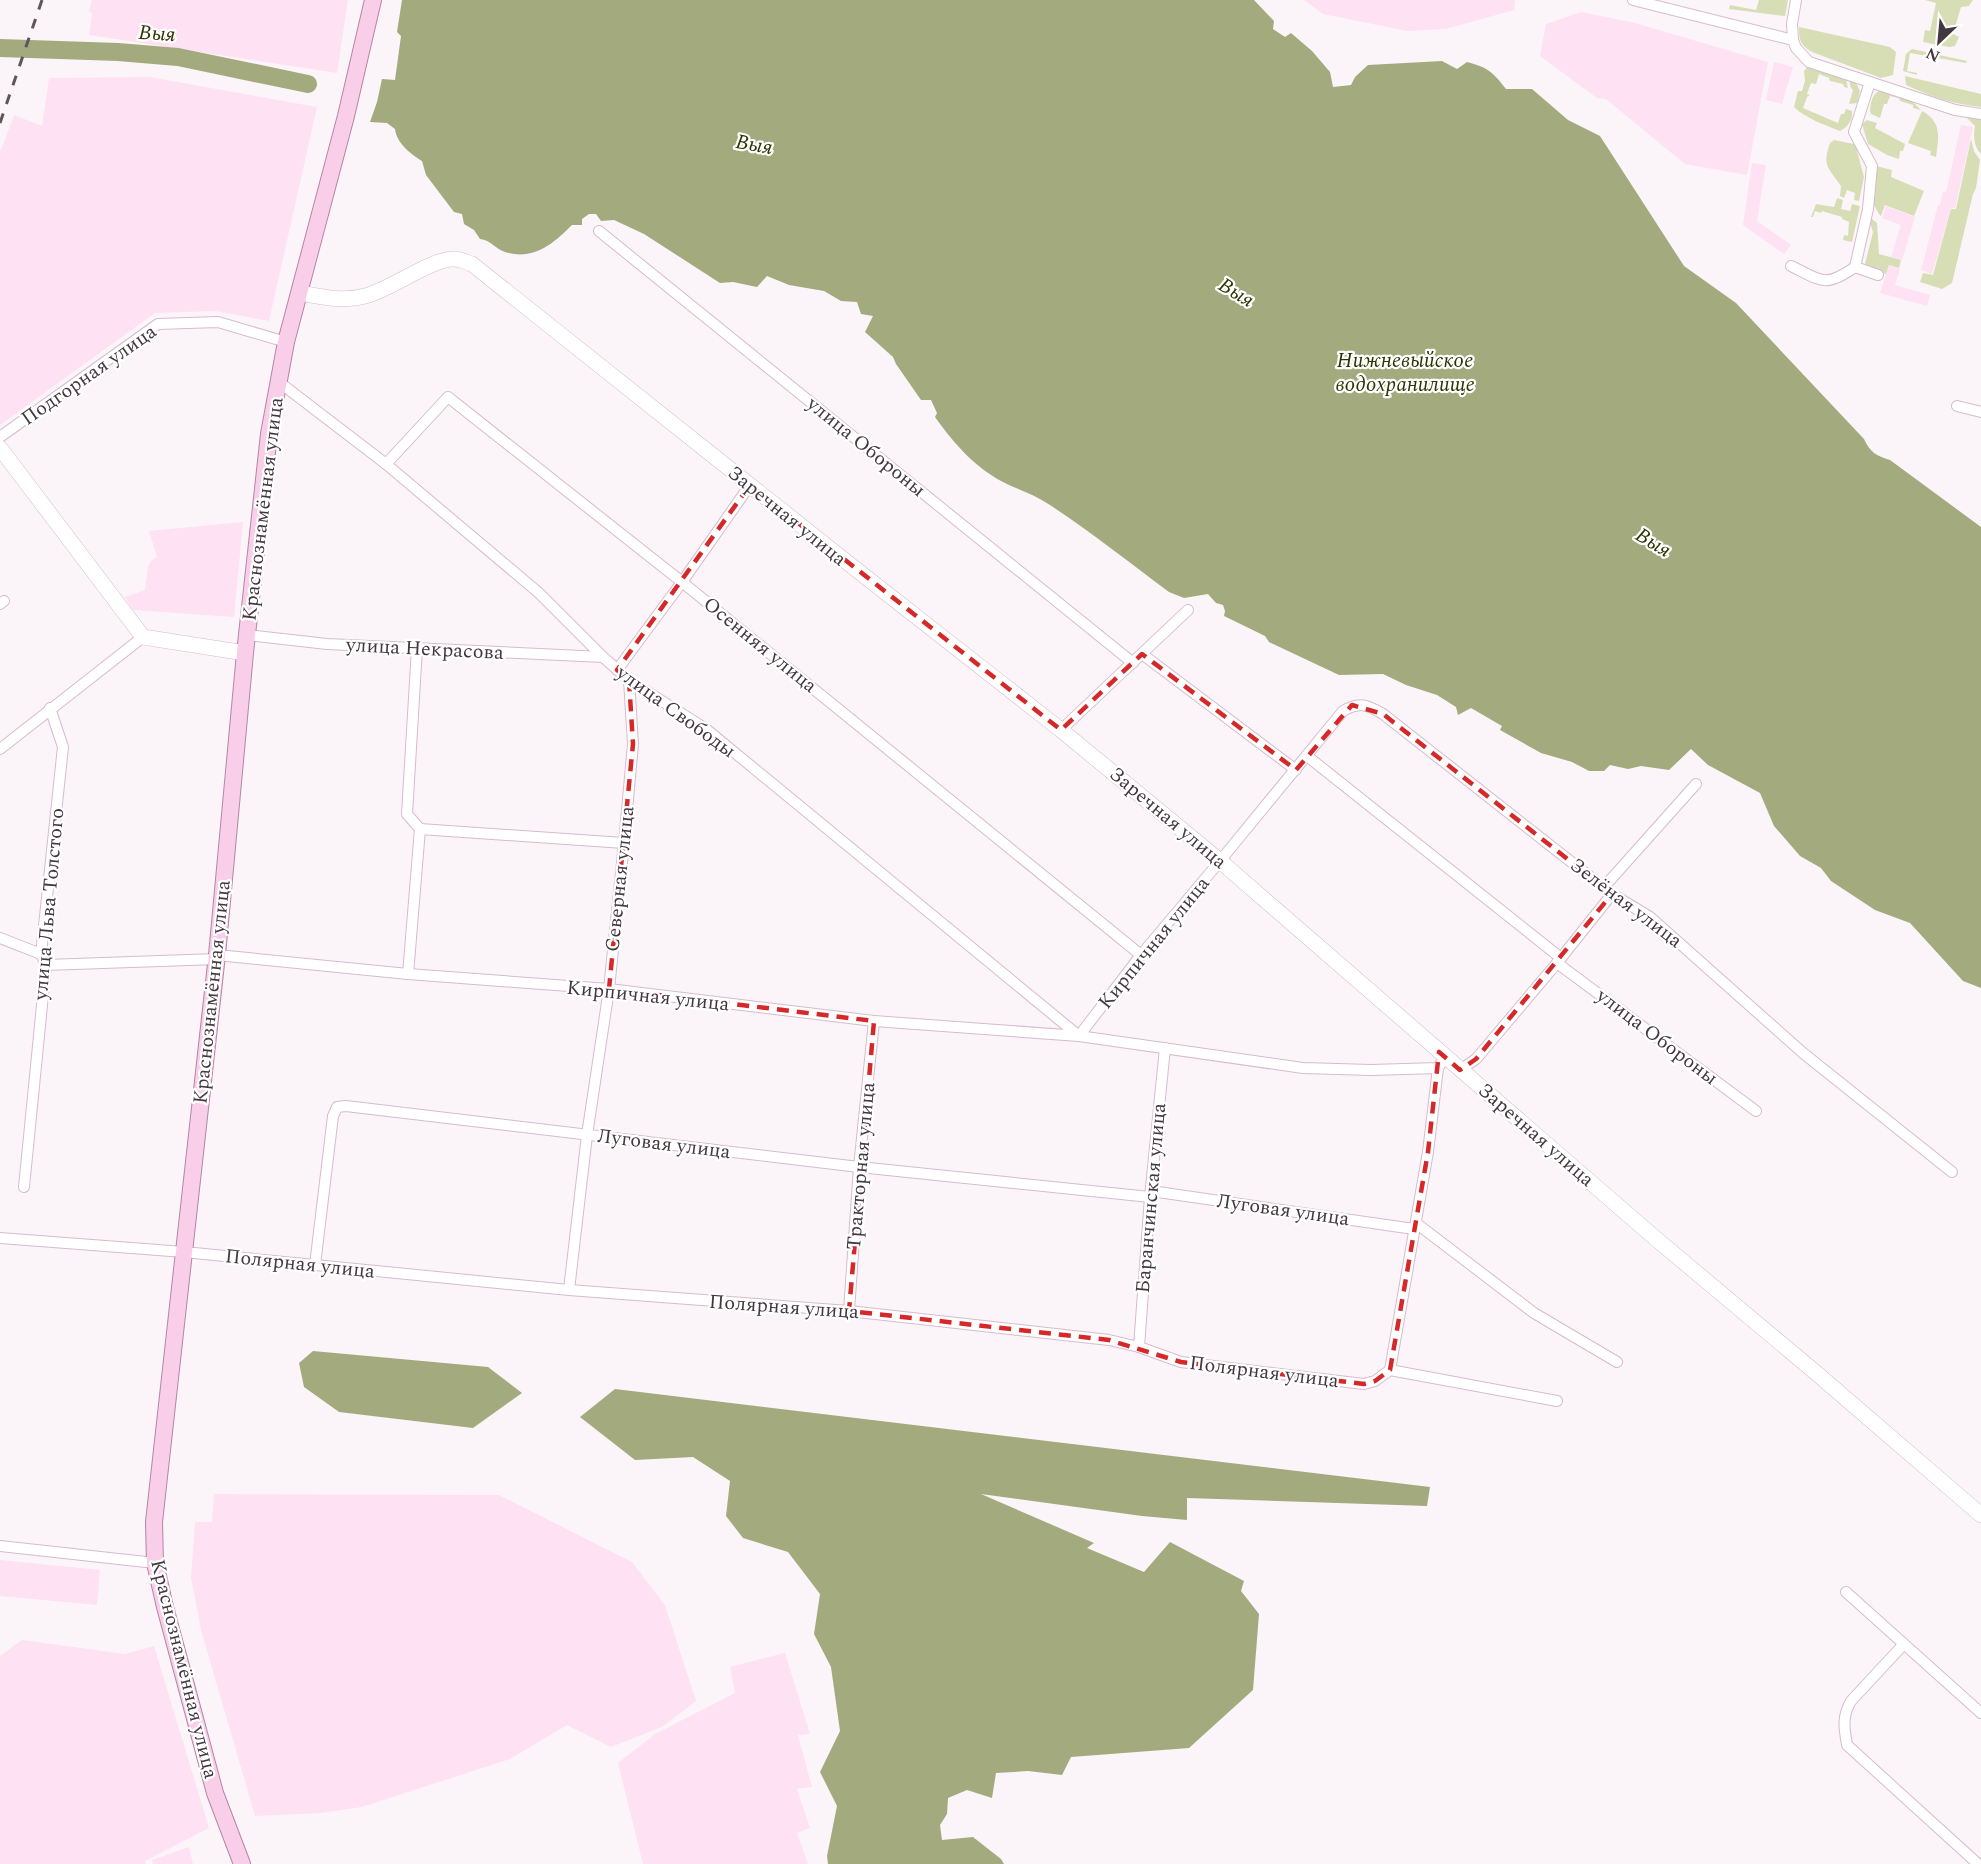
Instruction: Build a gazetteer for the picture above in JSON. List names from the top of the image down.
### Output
{
  "streets": {
    "main road": ["Краснознамённая улица"],
    "street": [
      "Подгорная улица",
      "улица Обороны",
      "Заречная улица",
      "Осенняя улица",
      "улица Некрасова",
      "улица Свободы",
      "Северная улица",
      "Зелёная улица",
      "улица Льва Толстого",
      "Кирпичная улица",
      "Луговая улица",
      "Тракторная улица",
      "Баранчинская улица",
      "Полярная улица"
    ]
  },
  "crossings": [
    ["Подгорная улица", "Краснознамённая улица"],
    ["улица Обороны", "Кирпичная улица"],
    ["Краснознамённая улица", "Заречная улица"],
    ["Краснознамённая улица", "улица Некрасова"],
    ["Краснознамённая улица", "улица Свободы"],
    ["Краснознамённая улица", "Кирпичная улица"],
    ["Краснознамённая улица", "Полярная улица"],
    ["Заречная улица", "Кирпичная улица"],
    ["Осенняя улица", "улица Свободы"],
    ["Осенняя улица", "Кирпичная улица"],
    ["улица Некрасова", "улица Свободы"],
    ["улица Свободы", "Северная улица"],
    ["улица Свободы", "Кирпичная улица"],
    ["Северная улица", "Кирпичная улица"],
    ["Северная улица", "Луговая улица"],
    ["Северная улица", "Полярная улица"],
    ["Зелёная улица", "Кирпичная улица"],
    ["улица Льва Толстого", "Кирпичная улица"],
    ["Кирпичная улица", "Тракторная улица"],
    ["Кирпичная улица", "Баранчинская улица"],
    ["Луговая улица", "Тракторная улица"],
    ["Луговая улица", "Баранчинская улица"],
    ["Луговая улица", "Полярная улица"],
    ["Тракторная улица", "Полярная улица"],
    ["Баранчинская улица", "Полярная улица"]
  ],
  "water": ["Выя", "Нижневыйское водохранилище"],
  "north": "bottom left"
}
